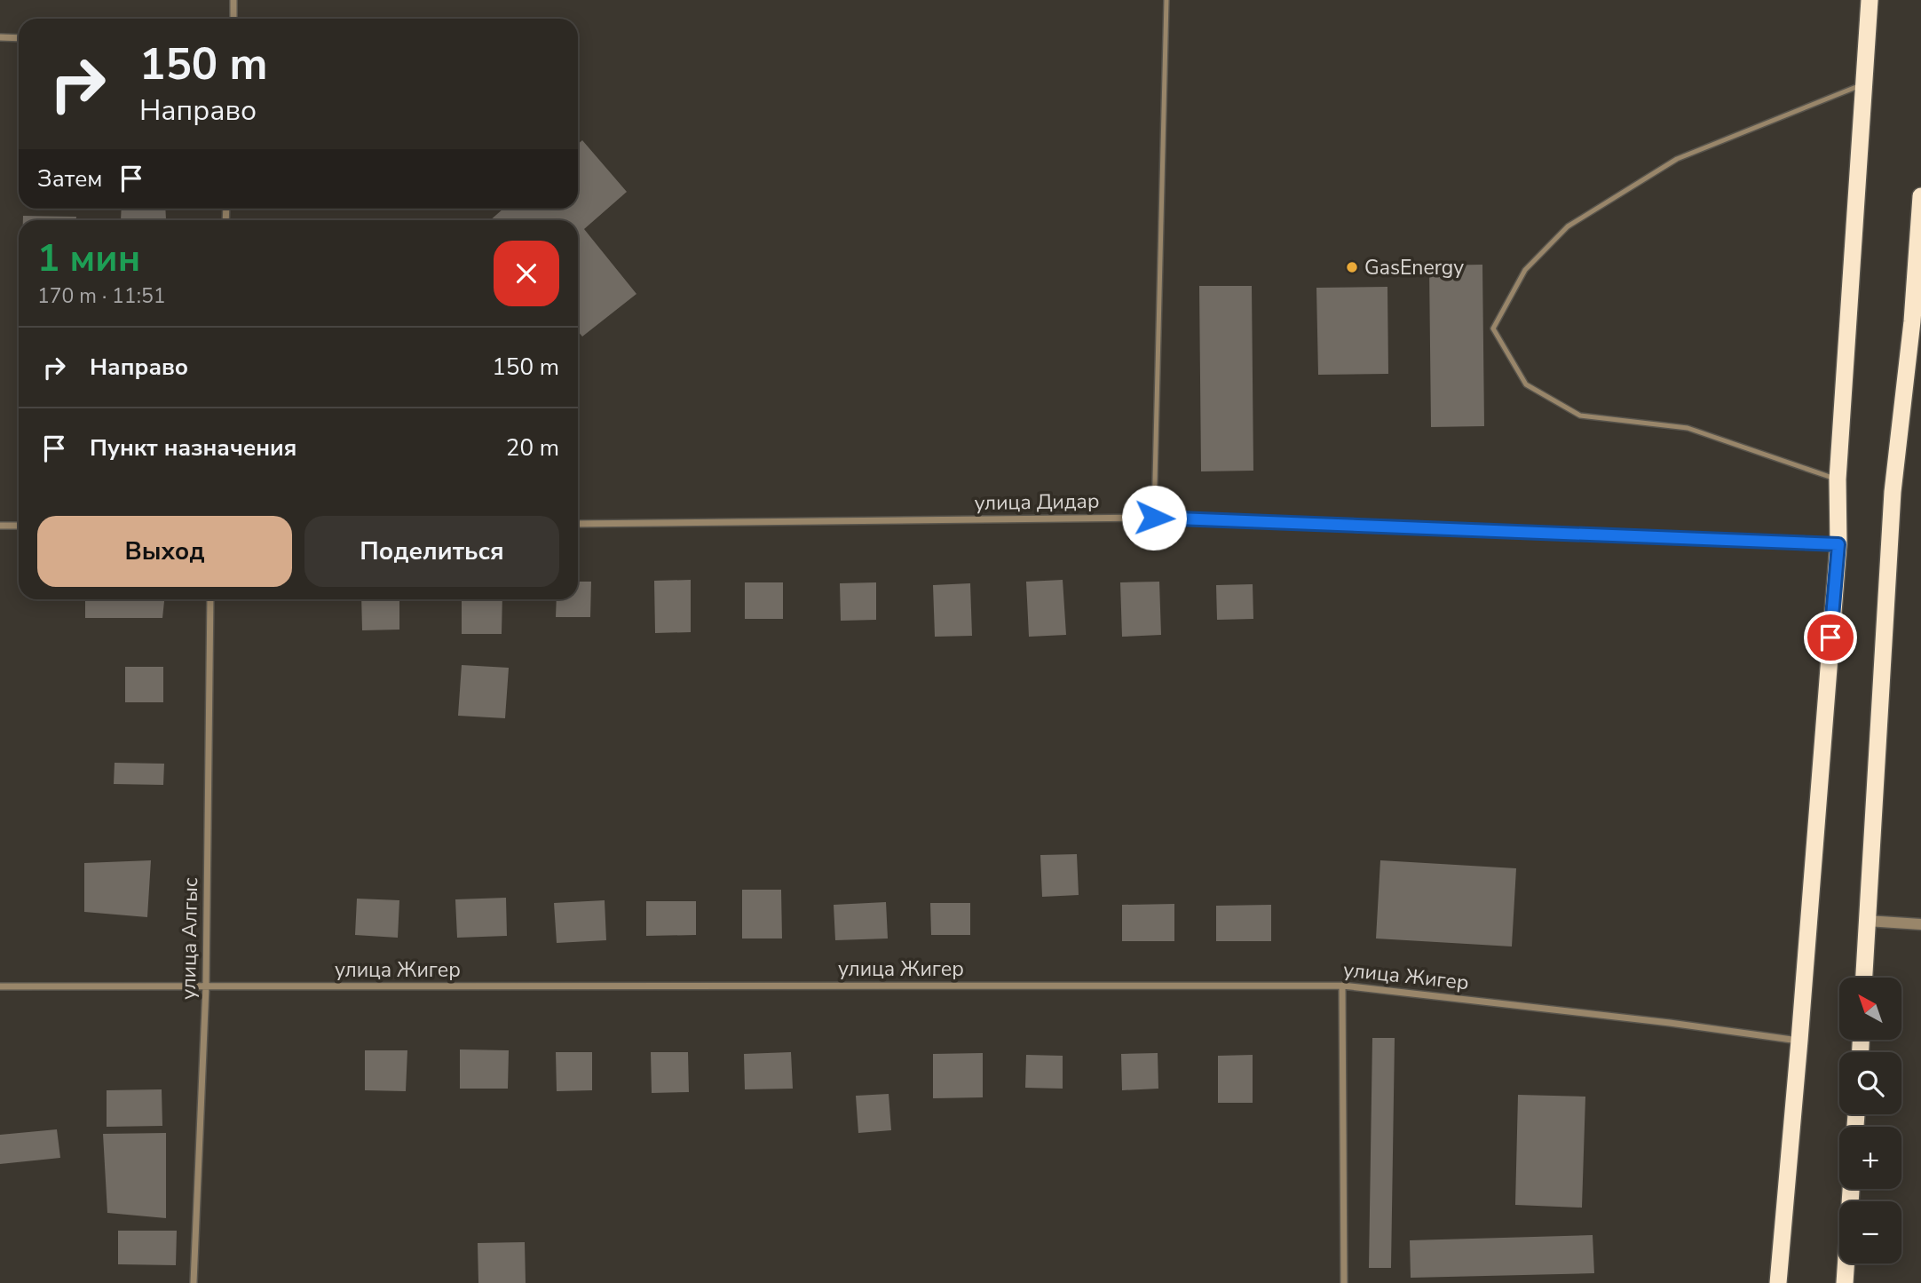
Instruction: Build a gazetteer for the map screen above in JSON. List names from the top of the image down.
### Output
{
  "streets": {
    "street": ["улица Дидар", "улица Алгыс", "улица Жигер"]
  },
  "crossings": [
    ["улица Алгыс", "улица Жигер"]
  ],
  "places": ["GasEnergy"],
  "north": "top left",
  "page": {
    "turn": ["150 m", "Направо"],
    "then": "Затем",
    "heading": ["1 мин", "170 m · 11:51"],
    "list": [
      {
        "name": "Направо",
        "value": "150 m"
      },
      {
        "name": "Пункт назначения",
        "value": "20 m"
      }
    ],
    "buttons": ["Выход", "Поделиться"],
    "map_buttons": ["+", "−"]
  }
}
